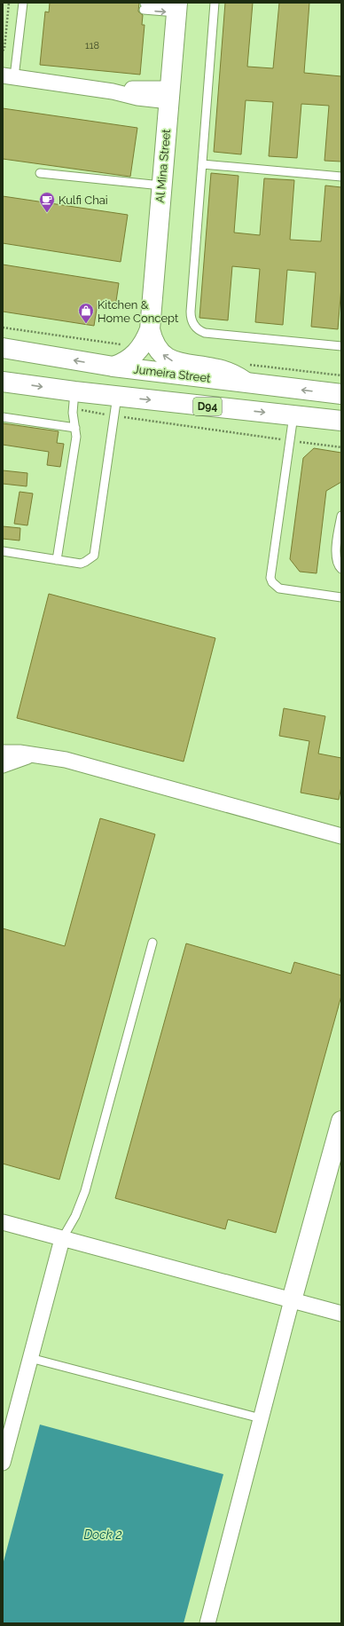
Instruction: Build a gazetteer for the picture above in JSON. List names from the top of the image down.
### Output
{
  "streets": {
    "main road": ["Al Mina Street", "Jumeira Street", "D94"]
  },
  "water": ["Dock 2"],
  "places": {
    "cafe": ["Kulfi Chai"],
    "shop": ["Kitchen & Home Concept"]
  },
  "house_numbers": ["118"]
}
